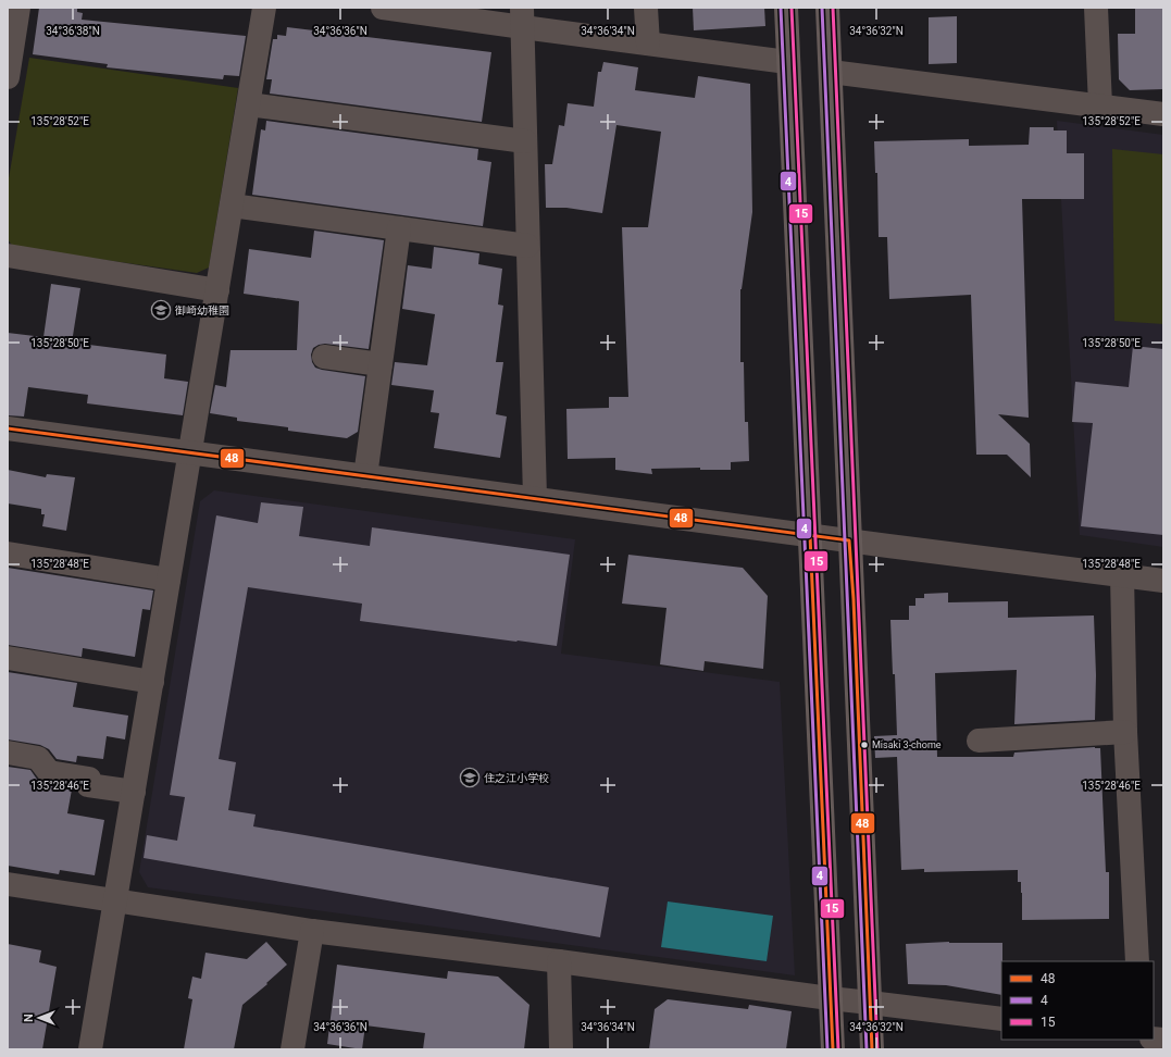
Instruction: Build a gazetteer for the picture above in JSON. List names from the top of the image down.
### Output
{
  "places": {
    "school or university": ["御崎幼稚園", "住之江小学校"],
    "other": ["Misaki 3-chome"]
  },
  "lines": ["transit line 4", "transit line 15", "transit line 48"],
  "legend": ["48", "4", "15"],
  "north": "left",
  "coordinates": [
    "34°36'38\"N",
    "34°36'36\"N",
    "34°36'34\"N",
    "34°36'32\"N",
    "135°28'52\"E",
    "135°28'50\"E",
    "135°28'48\"E",
    "135°28'46\"E"
  ]
}
